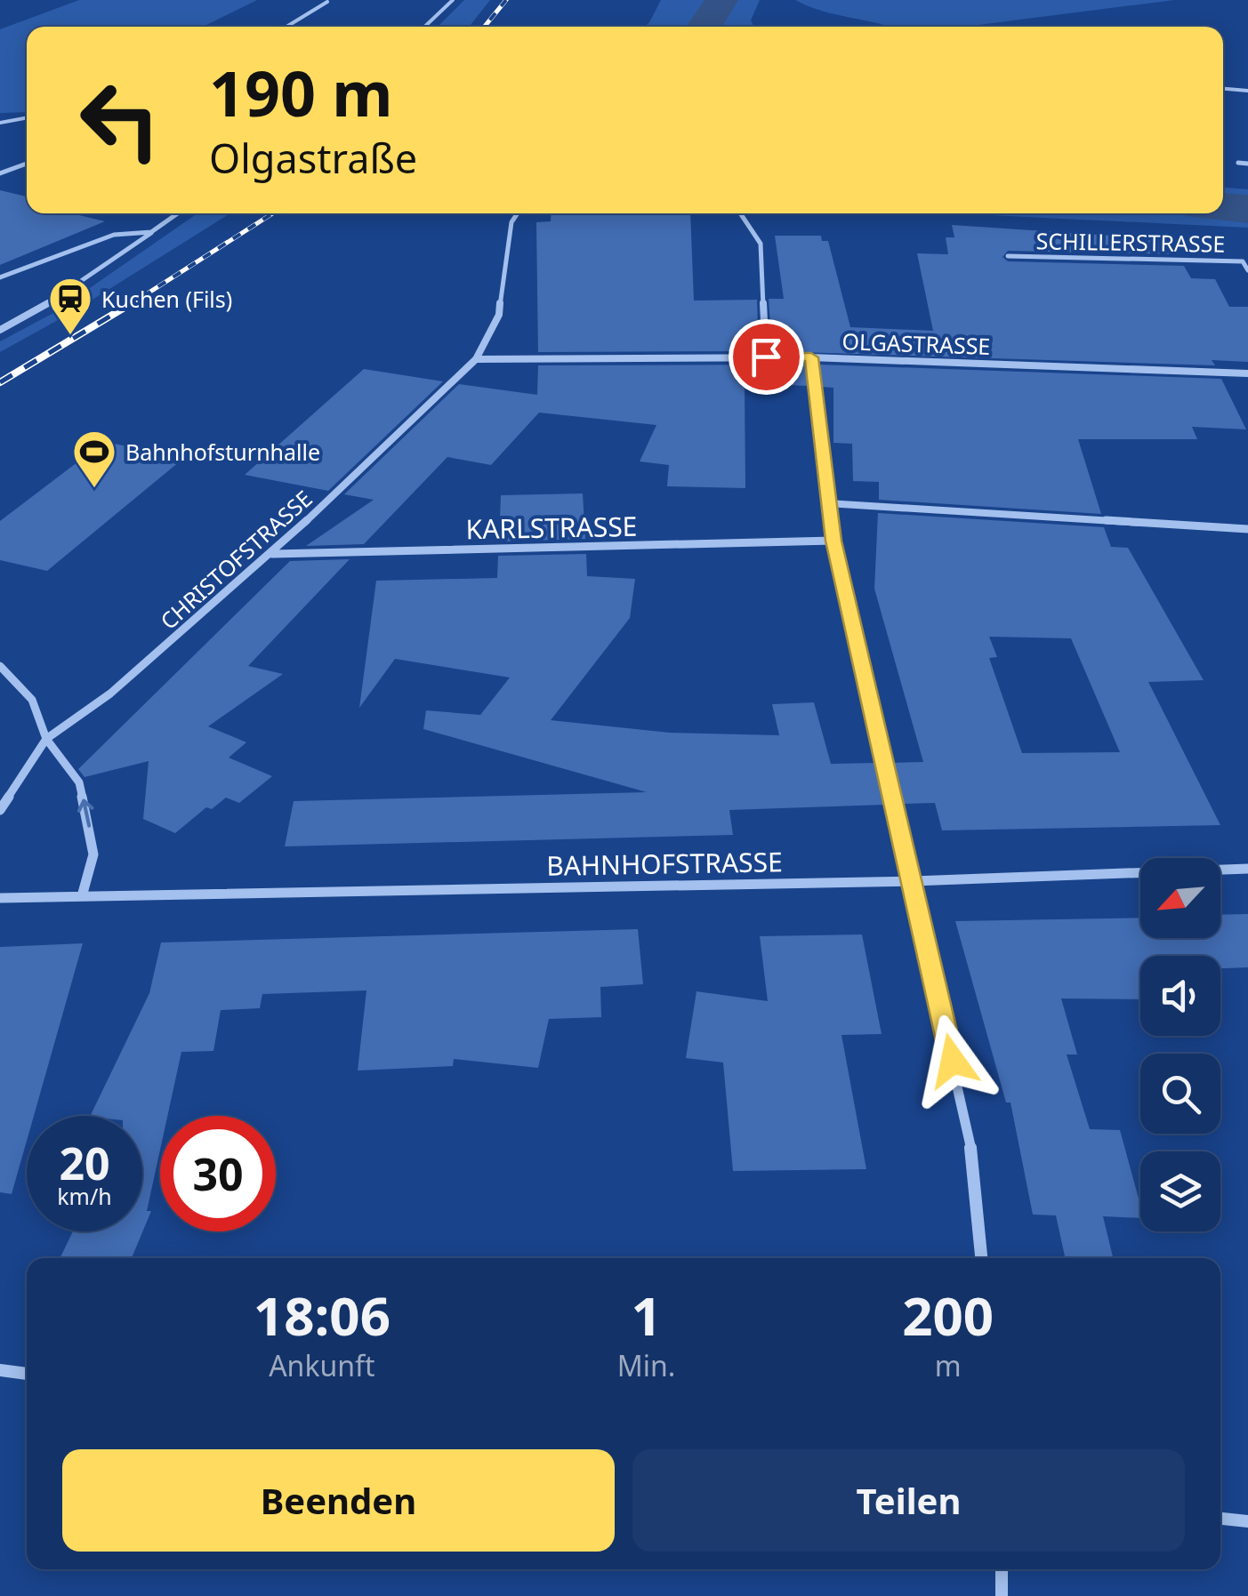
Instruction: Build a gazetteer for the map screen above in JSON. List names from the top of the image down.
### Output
{
  "streets": {
    "street": [
      "SCHILLERSTRASSE",
      "OLGASTRASSE",
      "KARLSTRASSE",
      "CHRISTOFSTRASSE",
      "BAHNHOFSTRASSE"
    ]
  },
  "crossings": [
    ["OLGASTRASSE", "CHRISTOFSTRASSE"],
    ["KARLSTRASSE", "CHRISTOFSTRASSE"]
  ],
  "places": {
    "station": ["Kuchen (Fils)"],
    "sports": ["Bahnhofsturnhalle"]
  },
  "north": "bottom left",
  "page": {
    "turn": ["190 m", "Olgastraße"],
    "speed": "20 km/h",
    "limit": "30",
    "eta": [
      "18:06",
      "Ankunft",
      "1",
      "Min.",
      "200",
      "m"
    ],
    "buttons": ["Beenden", "Teilen"]
  }
}
